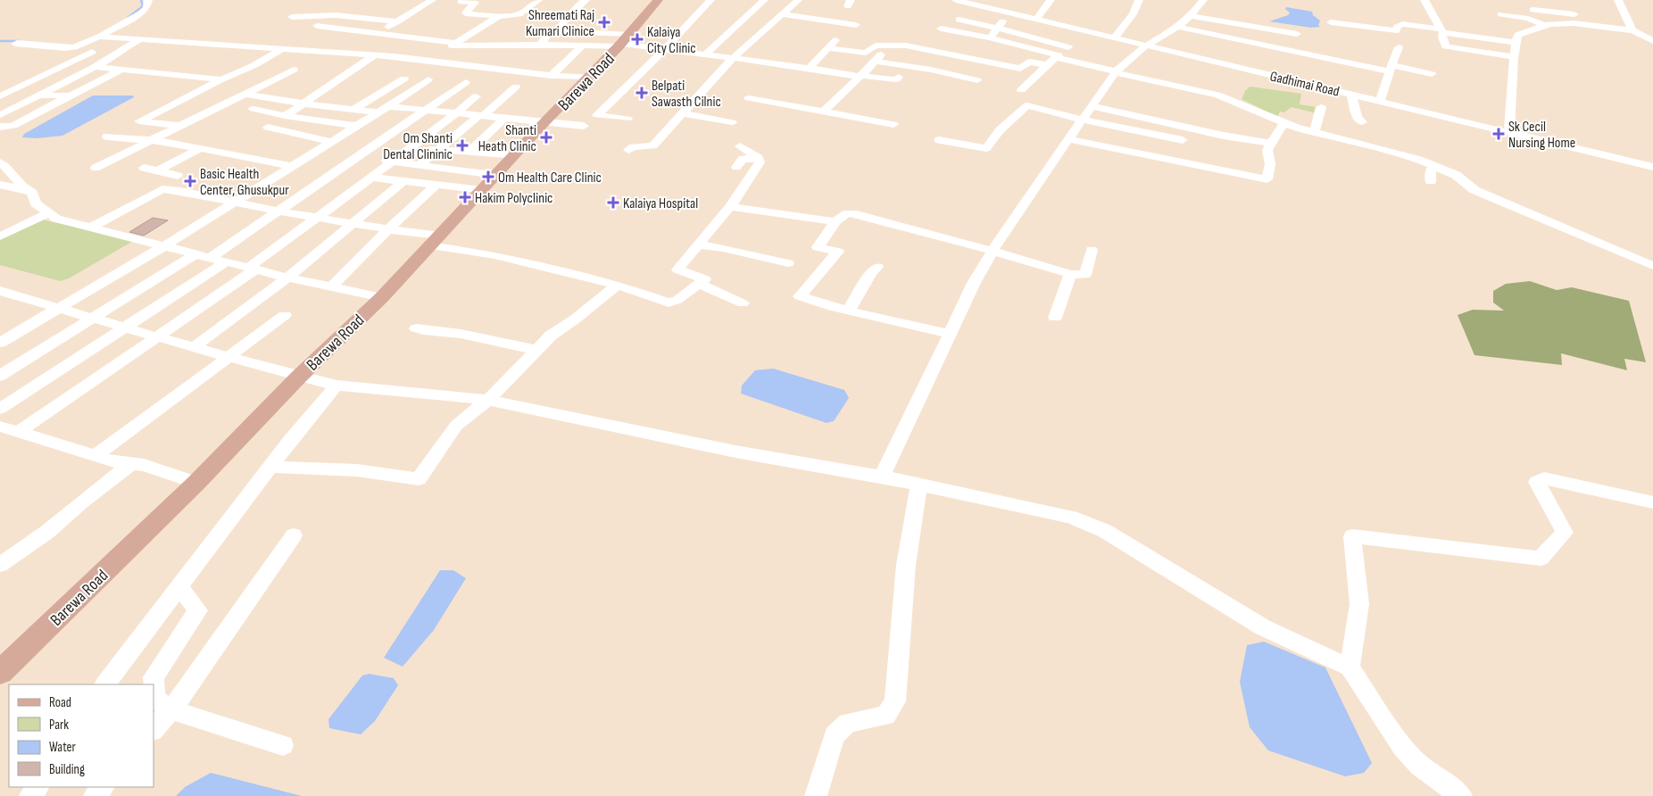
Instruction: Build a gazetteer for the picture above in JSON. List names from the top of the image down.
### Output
{
  "streets": {
    "main road": ["Barewa Road"],
    "street": ["Gadhimai Road"]
  },
  "places": {
    "health": [
      "Shreemati Raj Kumari Clinice",
      "Kalaiya City Clinic",
      "Belpati Sawasth Cilnic",
      "Sk Cecil Nursing Home",
      "Shanti Heath Clinic",
      "Om Shanti Dental Clininic",
      "Om Health Care Clinic",
      "Basic Health Center, Ghusukpur",
      "Hakim Polyclinic",
      "Kalaiya Hospital"
    ]
  },
  "legend": [
    "Road",
    "Park",
    "Water",
    "Building"
  ]
}
